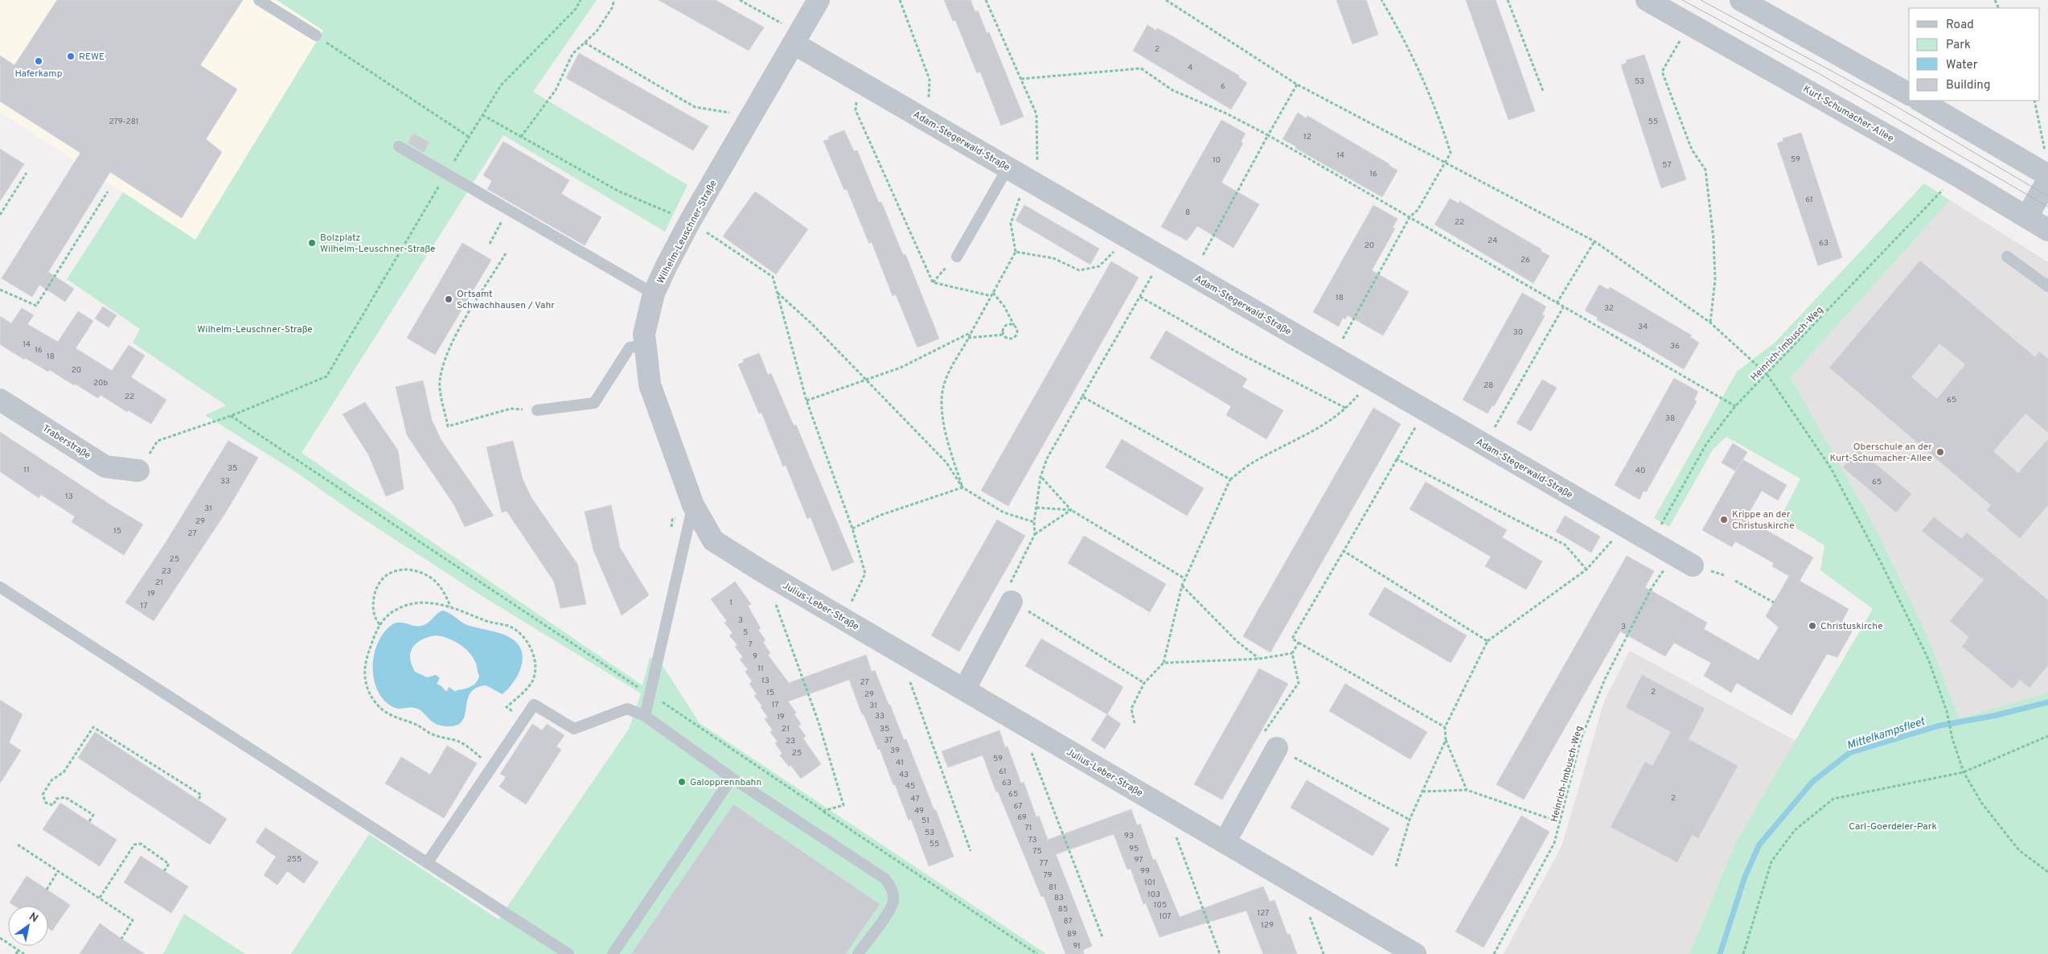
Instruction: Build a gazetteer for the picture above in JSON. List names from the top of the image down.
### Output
{
  "streets": {
    "street": [
      "Kurt-Schumacher-Allee",
      "Adam-Stegerwald-Straße",
      "Wilhelm-Leuschner-Straße",
      "Traberstraße",
      "Julius-Leber-Straße"
    ],
    "path": ["Heinrich-Imbusch-Weg"]
  },
  "crossings": [
    ["Kurt-Schumacher-Allee", "Heinrich-Imbusch-Weg"],
    ["Adam-Stegerwald-Straße", "Wilhelm-Leuschner-Straße"],
    ["Adam-Stegerwald-Straße", "Heinrich-Imbusch-Weg"],
    ["Wilhelm-Leuschner-Straße", "Julius-Leber-Straße"]
  ],
  "water": ["Mittelkampsfleet"],
  "parks": ["Wilhelm-Leuschner-Straße", "Carl-Goerdeler-Park"],
  "places": [
    "REWE",
    "Haferkamp",
    "Bolzplatz Wilhelm-Leuschner-Straße",
    "Ortsamt Schwachhausen / Vahr",
    "Oberschule an der Kurt-Schumacher-Allee",
    "Krippe an der Christuskirche",
    "Christuskirche",
    "Galopprennbahn"
  ],
  "house_numbers": [
    "2",
    "4",
    "53",
    "6",
    "279-281",
    "55",
    "12",
    "14",
    "59",
    "10",
    "57",
    "16",
    "61",
    "8",
    "22",
    "24",
    "63",
    "20",
    "26",
    "18",
    "32",
    "34",
    "30",
    "14",
    "36",
    "16",
    "18",
    "20",
    "20b",
    "28",
    "22",
    "65",
    "38",
    "35",
    "11",
    "40",
    "33",
    "65",
    "13",
    "31",
    "29",
    "15",
    "27",
    "25",
    "23",
    "21",
    "19",
    "1",
    "17",
    "3",
    "3",
    "5",
    "7",
    "9",
    "11",
    "13",
    "27",
    "2",
    "15",
    "29",
    "17",
    "31",
    "33",
    "19",
    "21",
    "35",
    "37",
    "23",
    "39",
    "25",
    "59",
    "41",
    "61",
    "43",
    "63",
    "45",
    "65",
    "2",
    "47",
    "67",
    "49",
    "69",
    "51",
    "71",
    "53",
    "93",
    "73",
    "55",
    "95",
    "75",
    "255",
    "97",
    "77",
    "99",
    "79",
    "101",
    "81",
    "103",
    "83",
    "105",
    "85",
    "127",
    "107",
    "87",
    "129",
    "89",
    "91"
  ],
  "legend": [
    "Road",
    "Park",
    "Water",
    "Building"
  ],
  "north": "top right"
}
